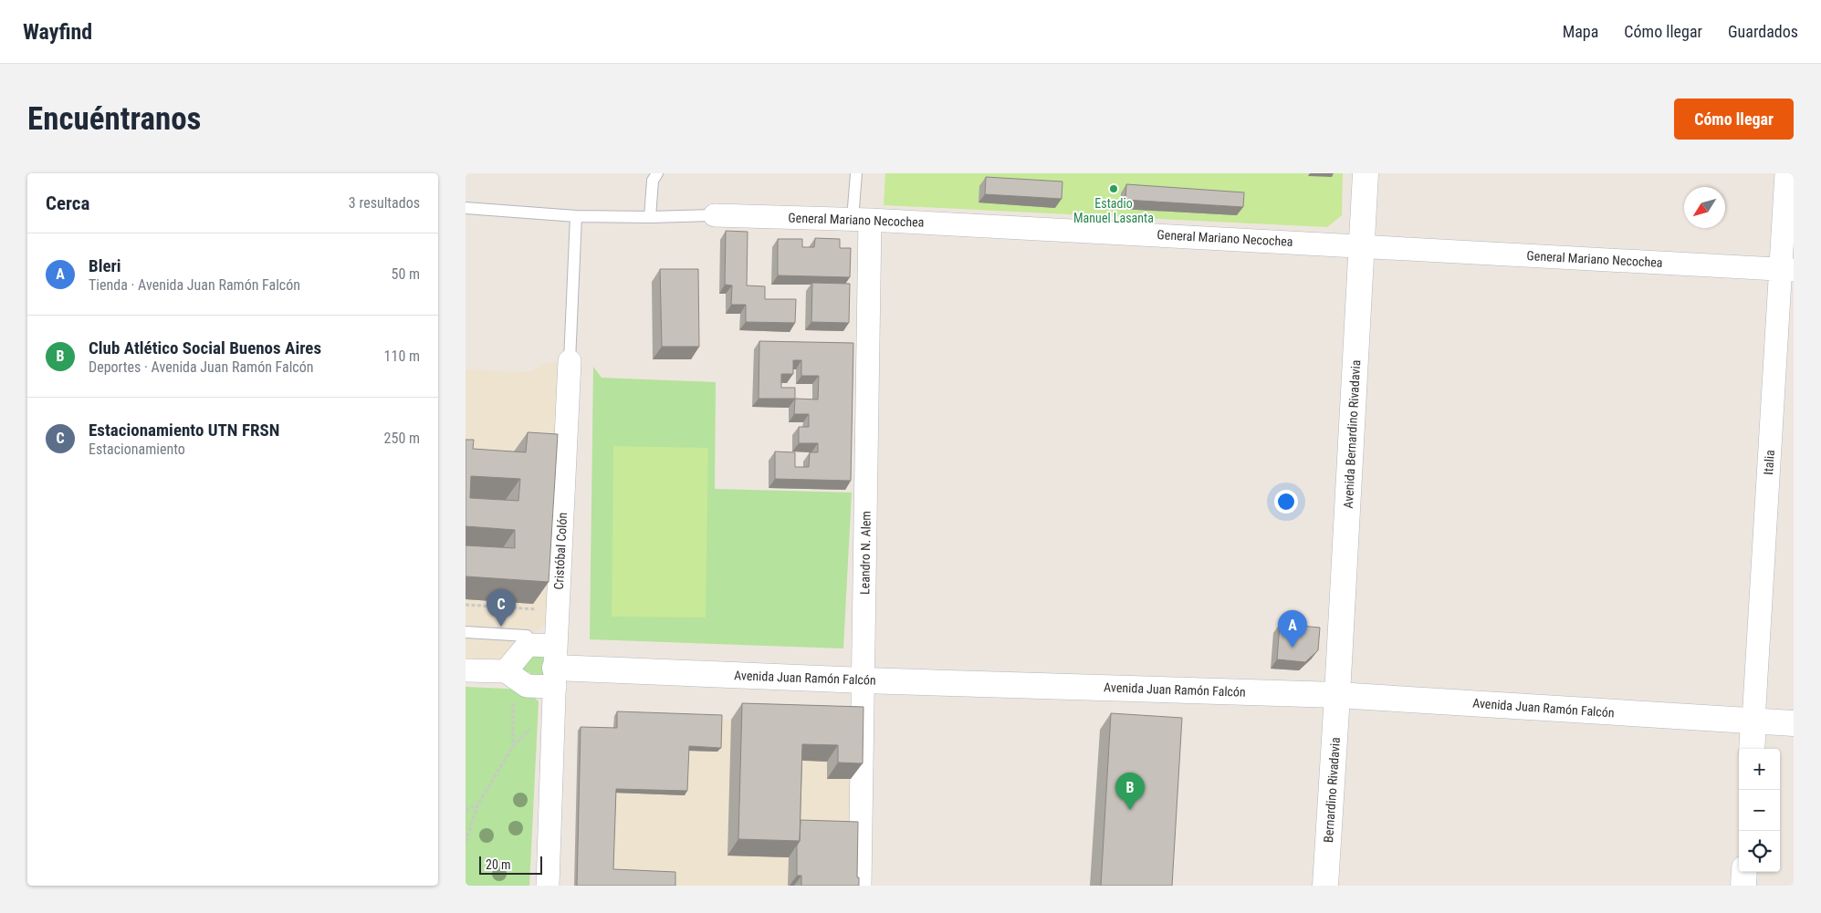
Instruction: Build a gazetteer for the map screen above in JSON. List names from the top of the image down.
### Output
{
  "streets": {
    "main road": [
      "Avenida Bernardino Rivadavia",
      "Italia",
      "Avenida Juan Ramón Falcón",
      "Bernardino Rivadavia"
    ],
    "street": ["General Mariano Necochea", "Cristóbal Colón", "Leandro N. Alem"]
  },
  "crossings": [
    ["General Mariano Necochea", "Avenida Bernardino Rivadavia"],
    ["General Mariano Necochea", "Italia"],
    ["General Mariano Necochea", "Cristóbal Colón"],
    ["General Mariano Necochea", "Leandro N. Alem"],
    ["Avenida Bernardino Rivadavia", "Avenida Juan Ramón Falcón"],
    ["Avenida Bernardino Rivadavia", "Bernardino Rivadavia"],
    ["Italia", "Avenida Juan Ramón Falcón"],
    ["Cristóbal Colón", "Avenida Juan Ramón Falcón"],
    ["Leandro N. Alem", "Avenida Juan Ramón Falcón"],
    ["Avenida Juan Ramón Falcón", "Bernardino Rivadavia"]
  ],
  "places": ["Estadio Manuel Lasanta"],
  "scale_bar": "20 m",
  "north": "bottom left",
  "page": {
    "header": "Wayfind",
    "nav": ["Mapa", "Cómo llegar", "Guardados"],
    "buttons": "Cómo llegar",
    "title": "Encuéntranos",
    "heading": ["Cerca", "3 resultados"],
    "list": [
      {
        "mark": "A",
        "name": "Bleri",
        "note": "Tienda · Avenida Juan Ramón Falcón",
        "value": "50 m"
      },
      {
        "mark": "B",
        "name": "Club Atlético Social Buenos Aires",
        "note": "Deportes · Avenida Juan Ramón Falcón",
        "value": "110 m"
      },
      {
        "mark": "C",
        "name": "Estacionamiento UTN FRSN",
        "note": "Estacionamiento",
        "value": "250 m"
      }
    ],
    "pins": ["C", "A", "B"],
    "map_buttons": ["+", "−"],
    "scale": "20 m"
  }
}
